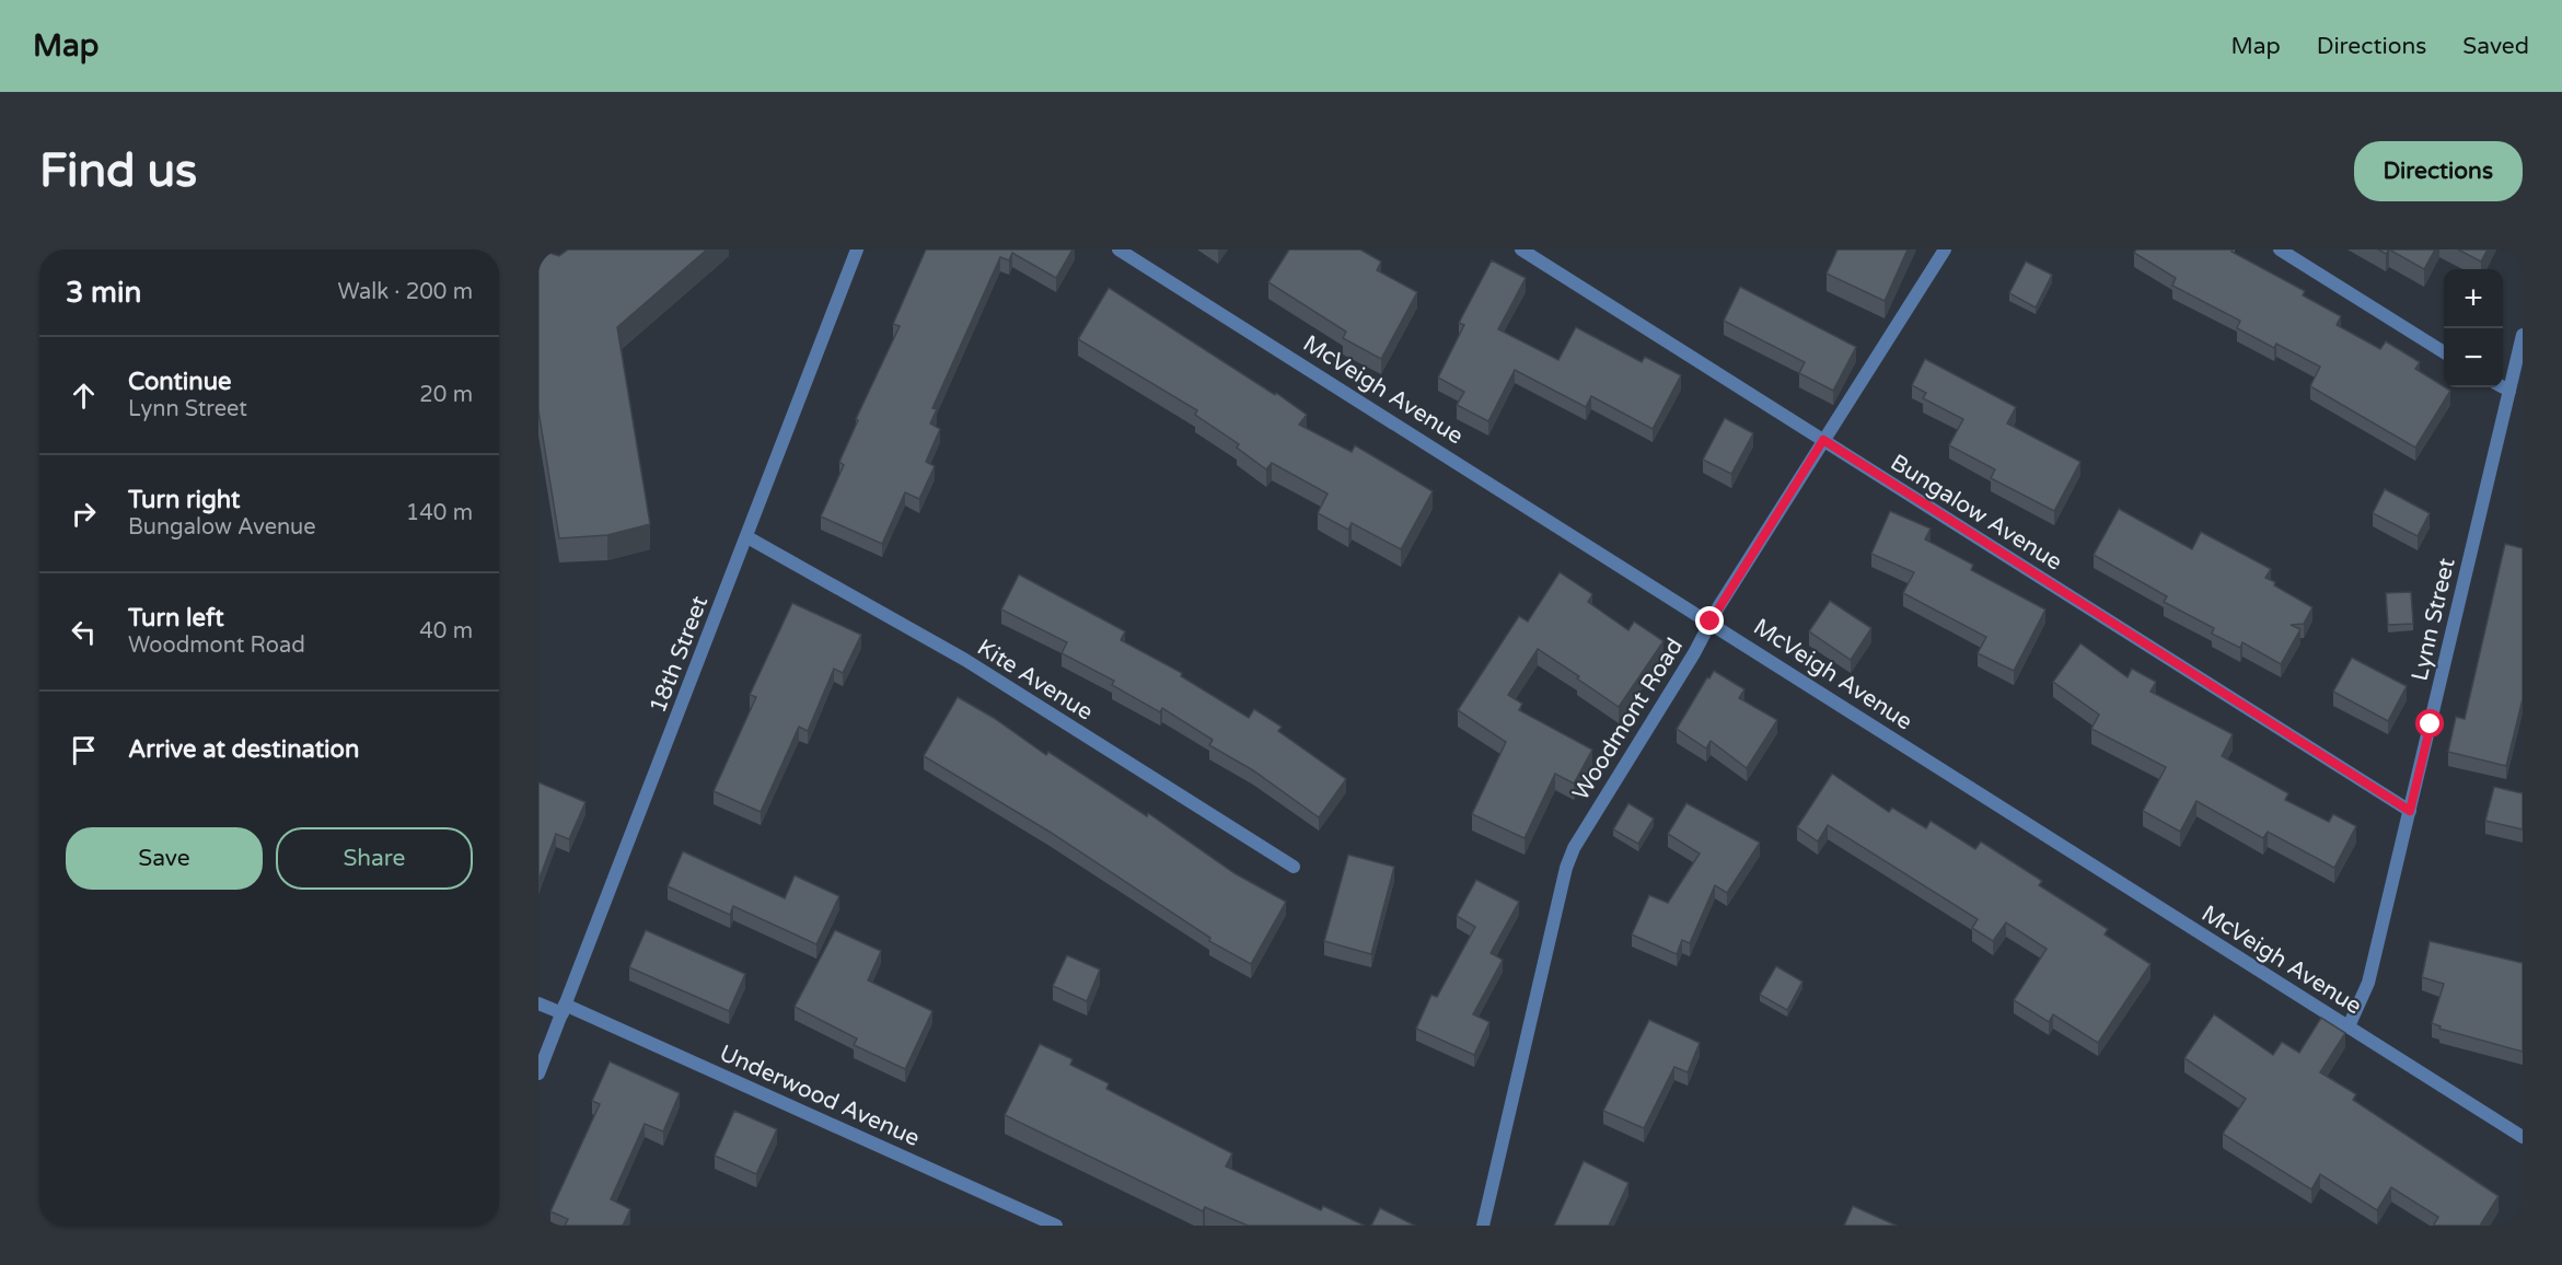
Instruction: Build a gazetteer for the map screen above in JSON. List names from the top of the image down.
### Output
{
  "streets": {
    "street": [
      "McVeigh Avenue",
      "Bungalow Avenue",
      "Lynn Street",
      "18th Street",
      "Kite Avenue",
      "Woodmont Road",
      "Underwood Avenue"
    ]
  },
  "crossings": [
    ["McVeigh Avenue", "Lynn Street"],
    ["McVeigh Avenue", "Woodmont Road"],
    ["Bungalow Avenue", "Lynn Street"],
    ["Bungalow Avenue", "Woodmont Road"],
    ["18th Street", "Kite Avenue"],
    ["18th Street", "Underwood Avenue"]
  ],
  "page": {
    "header": "Map",
    "nav": ["Map", "Directions", "Saved"],
    "buttons": [
      "Directions",
      ["Save", "Share"]
    ],
    "title": "Find us",
    "heading": ["3 min", "Walk · 200 m"],
    "map_buttons": ["+", "−"],
    "list": [
      ["Continue", "Lynn Street", "20 m"],
      ["Turn right", "Bungalow Avenue", "140 m"],
      ["Turn left", "Woodmont Road", "40 m"],
      "Arrive at destination"
    ]
  }
}
